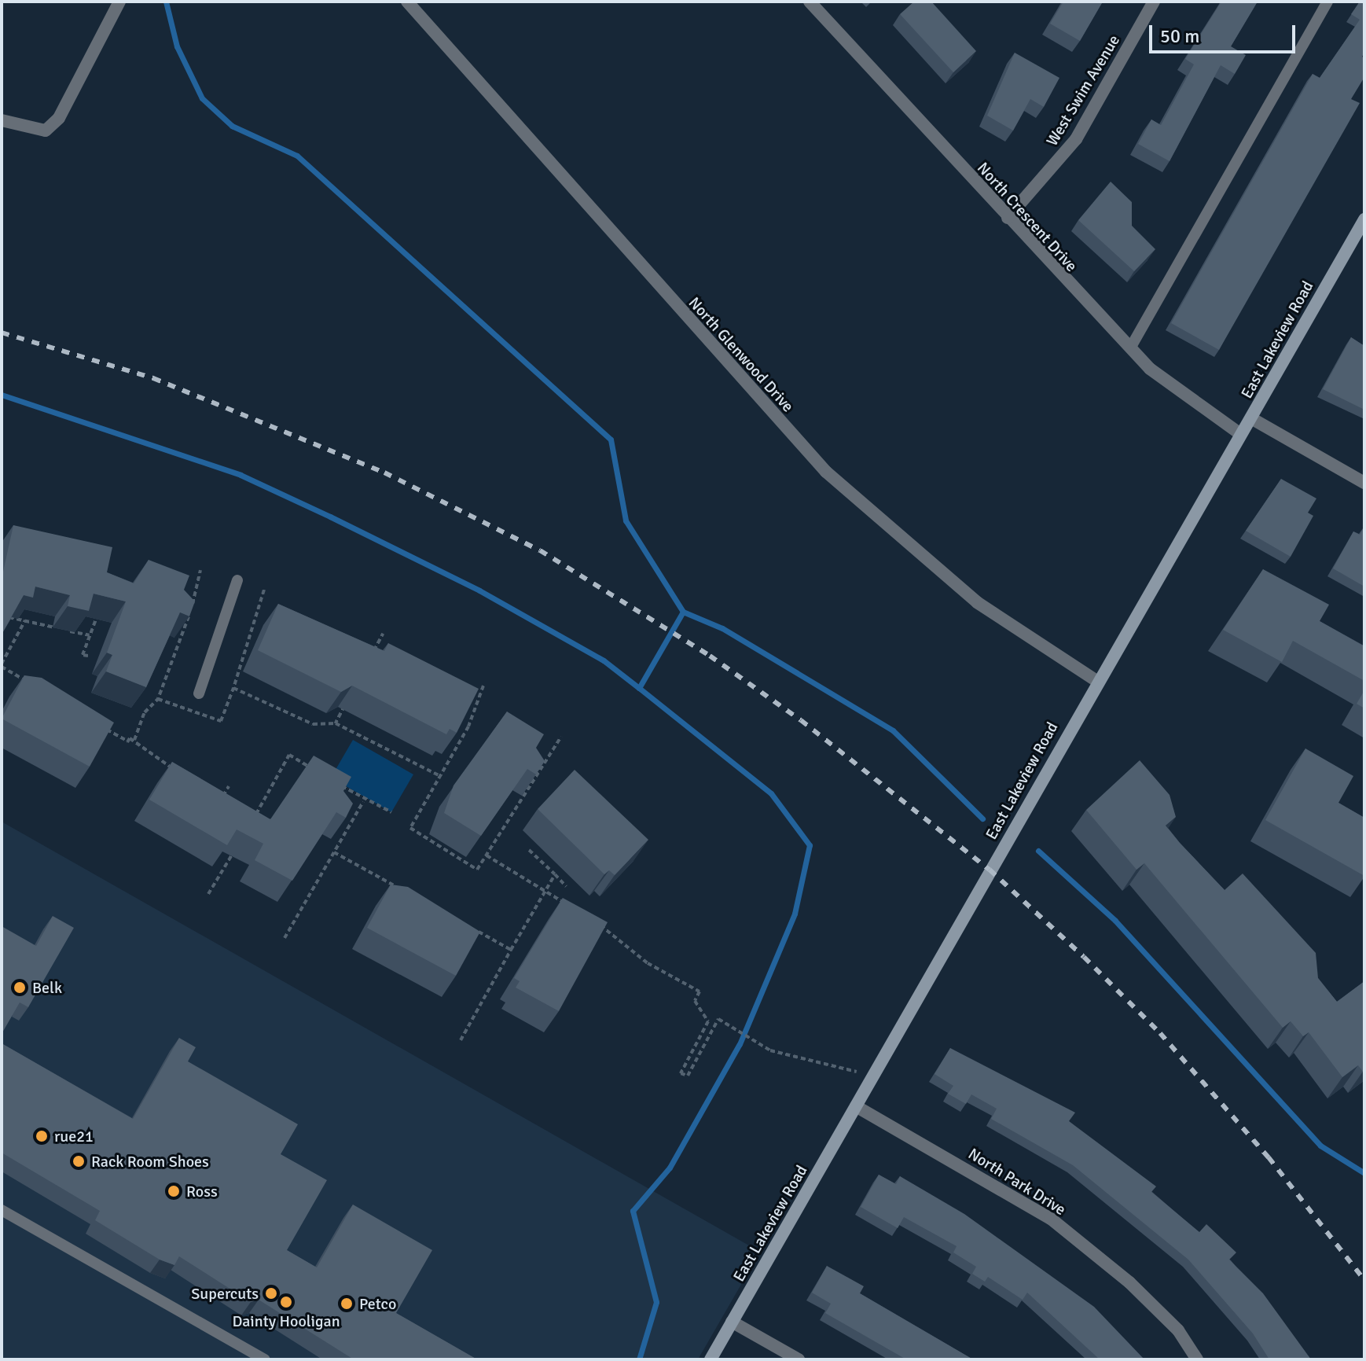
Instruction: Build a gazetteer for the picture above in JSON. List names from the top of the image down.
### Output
{
  "streets": {
    "main road": ["East Lakeview Road"],
    "street": [
      "West Swim Avenue",
      "North Crescent Drive",
      "North Glenwood Drive",
      "North Park Drive"
    ]
  },
  "crossings": [
    ["West Swim Avenue", "North Crescent Drive"],
    ["North Crescent Drive", "East Lakeview Road"],
    ["East Lakeview Road", "North Glenwood Drive"],
    ["East Lakeview Road", "North Park Drive"]
  ],
  "places": [
    "Belk",
    "rue21",
    "Rack Room Shoes",
    "Ross",
    "Supercuts",
    "Dainty Hooligan",
    "Petco"
  ],
  "scale_bar": "50 m"
}
